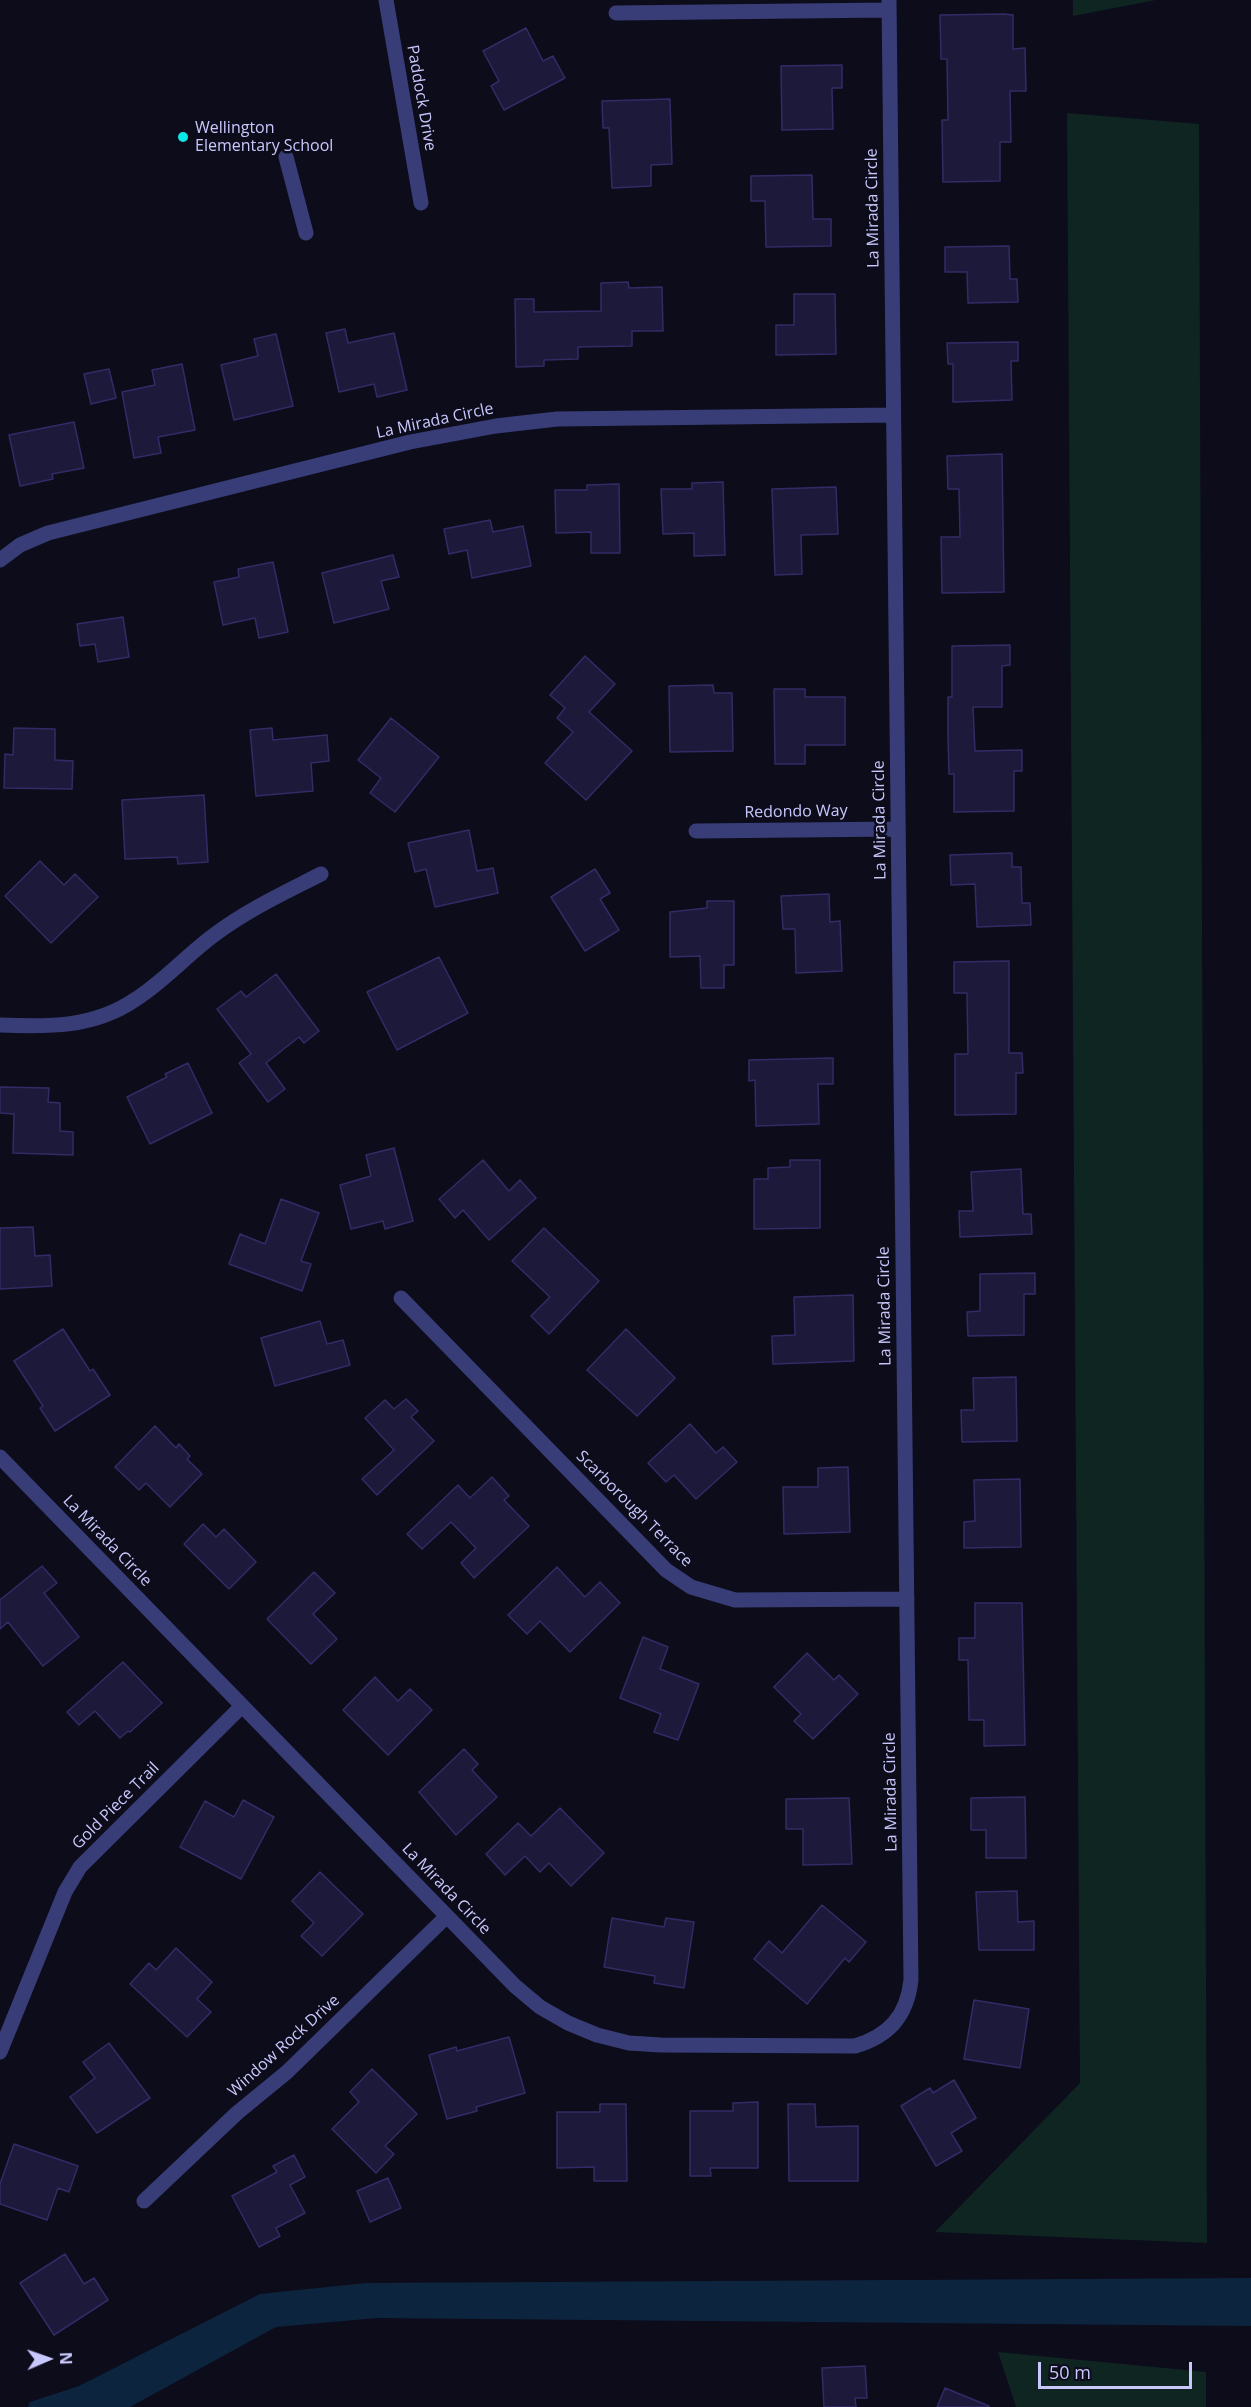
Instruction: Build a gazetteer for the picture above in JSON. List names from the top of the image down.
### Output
{
  "streets": {
    "street": [
      "Paddock Drive",
      "La Mirada Circle",
      "Redondo Way",
      "Scarborough Terrace",
      "Gold Piece Trail",
      "Window Rock Drive"
    ]
  },
  "crossings": [
    ["La Mirada Circle", "Redondo Way"],
    ["La Mirada Circle", "Scarborough Terrace"],
    ["La Mirada Circle", "Gold Piece Trail"],
    ["La Mirada Circle", "Window Rock Drive"]
  ],
  "places": ["Wellington Elementary School"],
  "scale_bar": "50 m",
  "north": "right"
}
